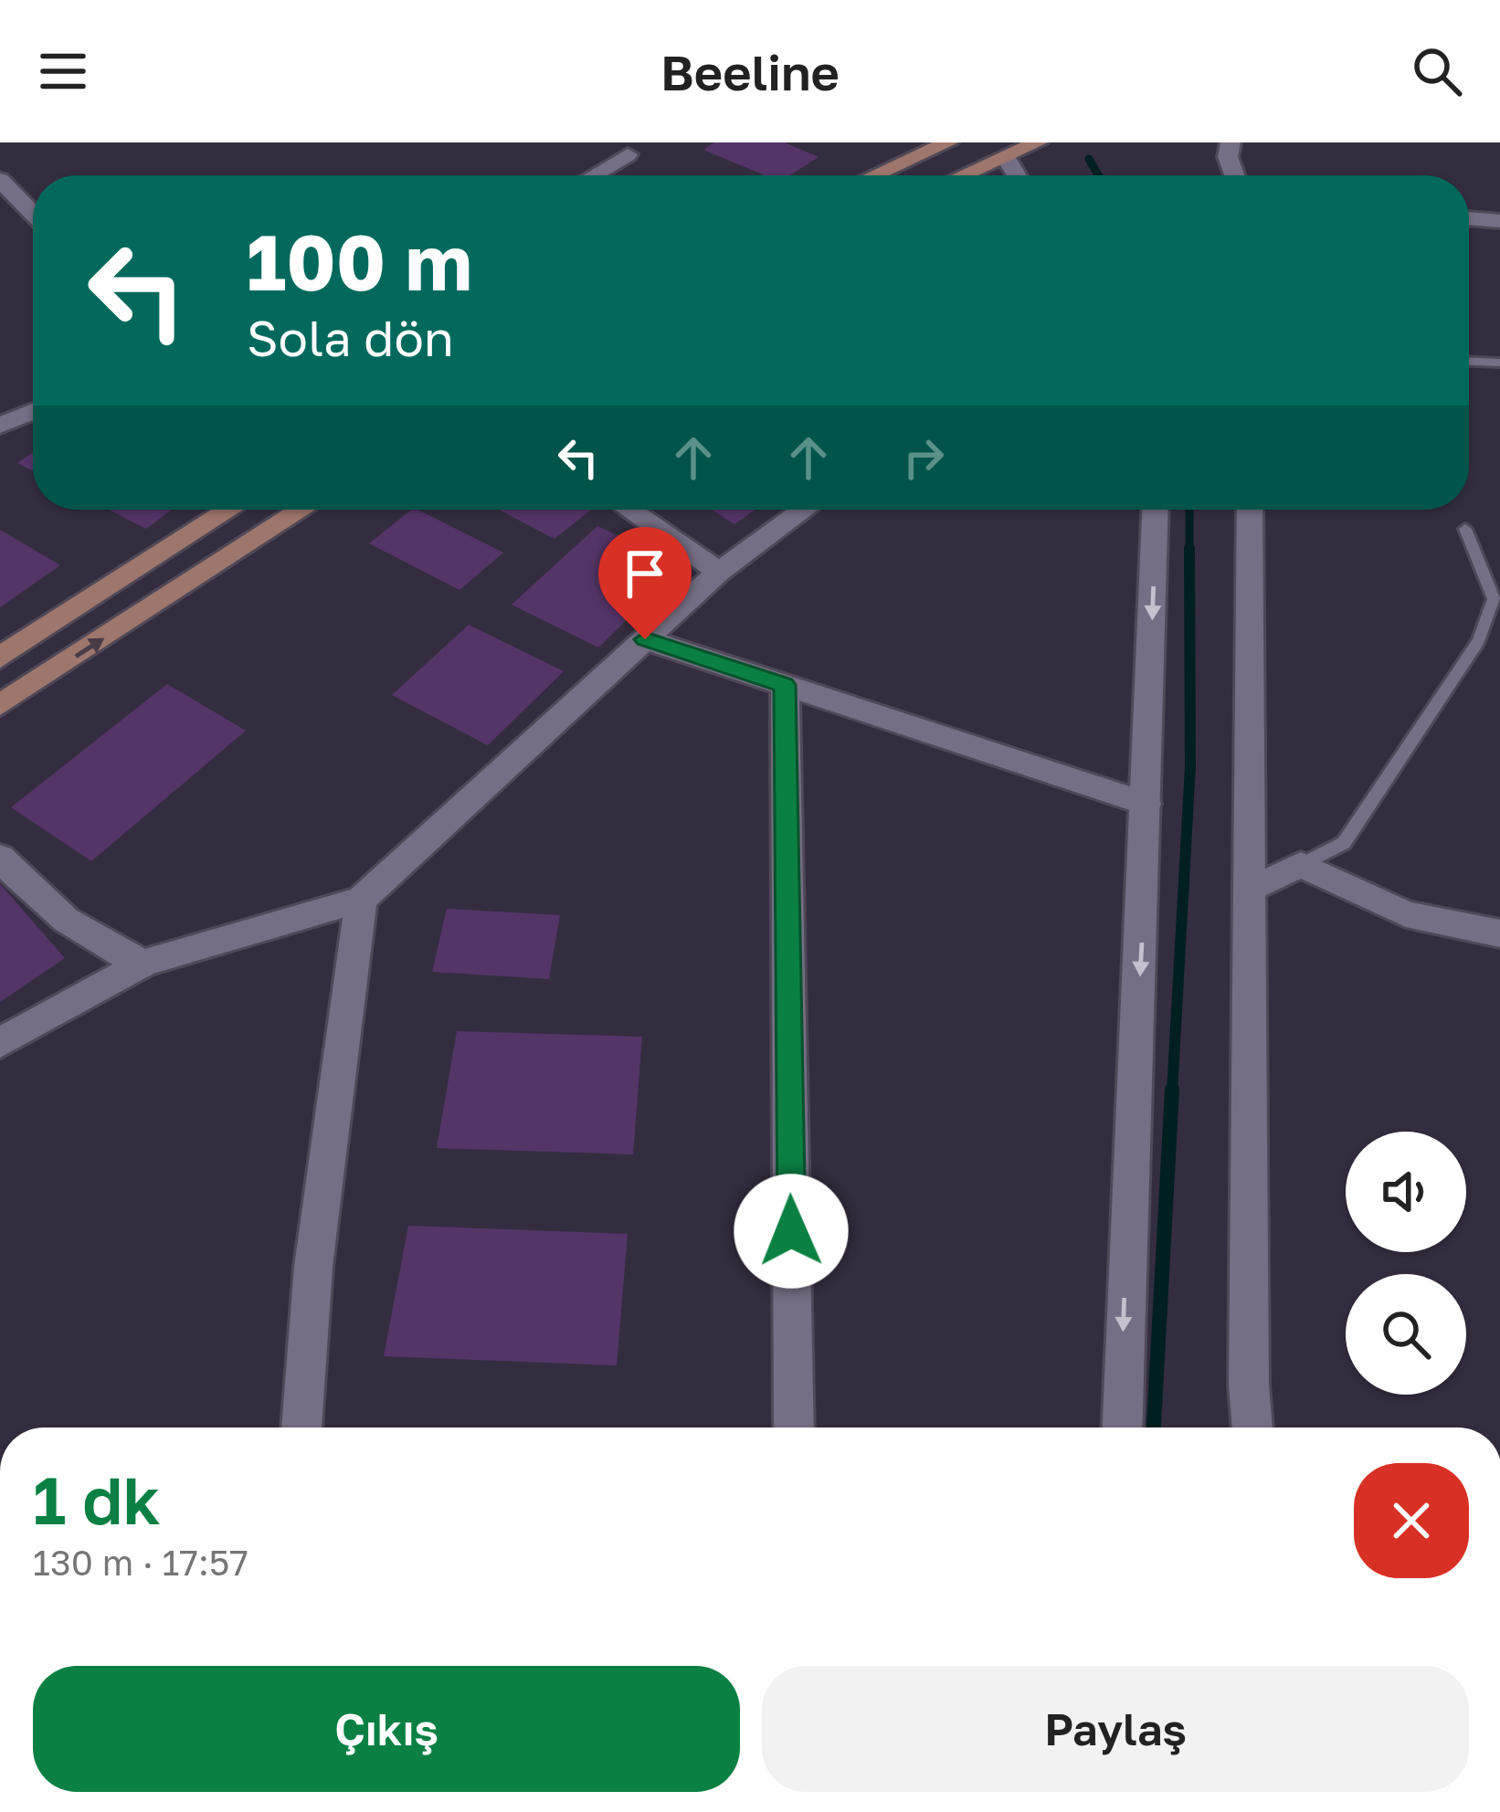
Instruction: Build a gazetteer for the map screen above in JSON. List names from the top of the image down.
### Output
{
  "page": {
    "header": "Beeline",
    "turn": ["100 m", "Sola dön"],
    "heading": ["1 dk", "130 m · 17:57"],
    "buttons": ["Çıkış", "Paylaş"]
  }
}
